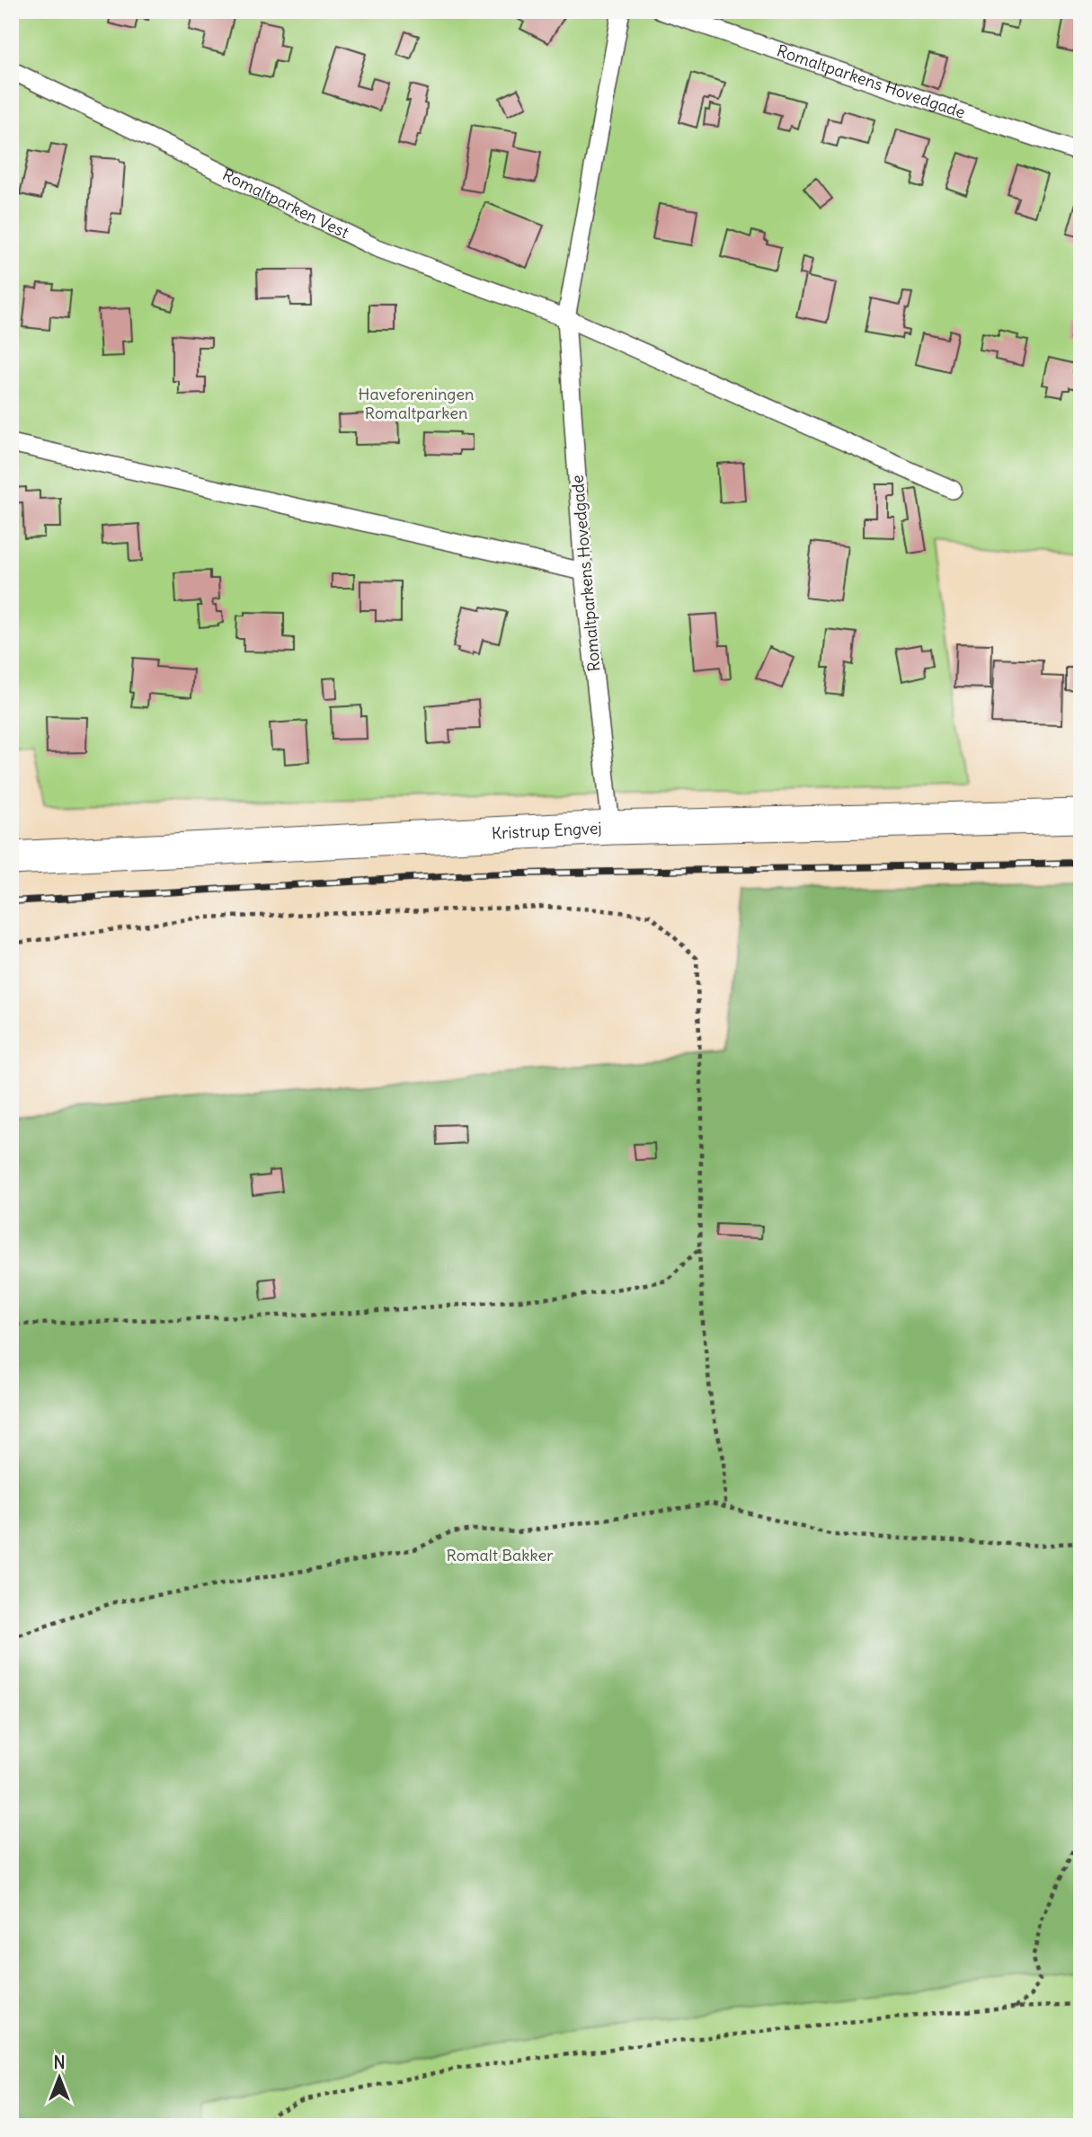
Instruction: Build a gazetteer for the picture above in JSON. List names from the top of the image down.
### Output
{
  "streets": {
    "street": ["Kristrup Engvej"],
    "lane": ["Romaltparkens Hovedgade", "Romaltparken Vest"]
  },
  "crossings": [
    ["Romaltparkens Hovedgade", "Romaltparken Vest"],
    ["Romaltparkens Hovedgade", "Kristrup Engvej"]
  ],
  "parks": ["Haveforeningen Romaltparken", "Romalt Bakker"],
  "north": "top"
}
